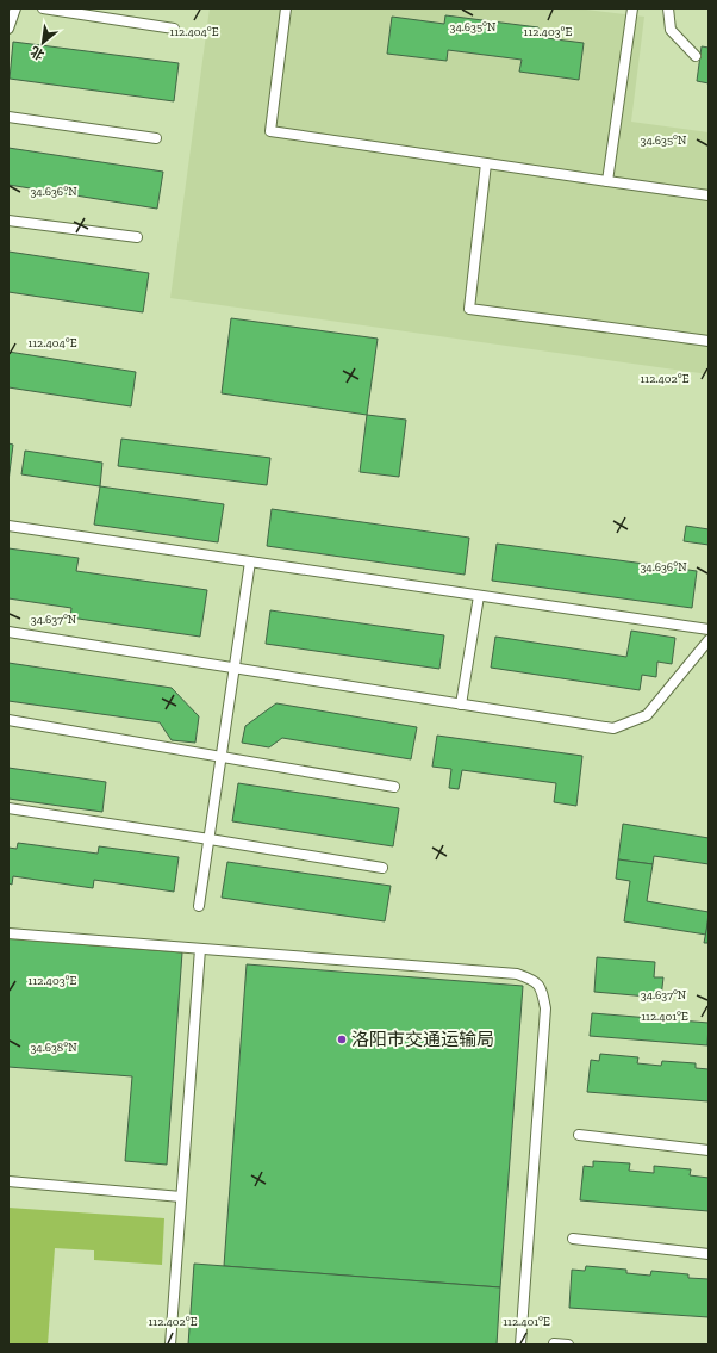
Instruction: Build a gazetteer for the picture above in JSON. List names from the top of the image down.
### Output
{
  "places": ["洛阳市交通运输局"],
  "north": "bottom left",
  "coordinates": [
    "34.635°N",
    "112.404°E",
    "112.403°E",
    "34.636°N",
    "112.402°E",
    "34.637°N",
    "112.401°E",
    "34.638°N"
  ]
}
